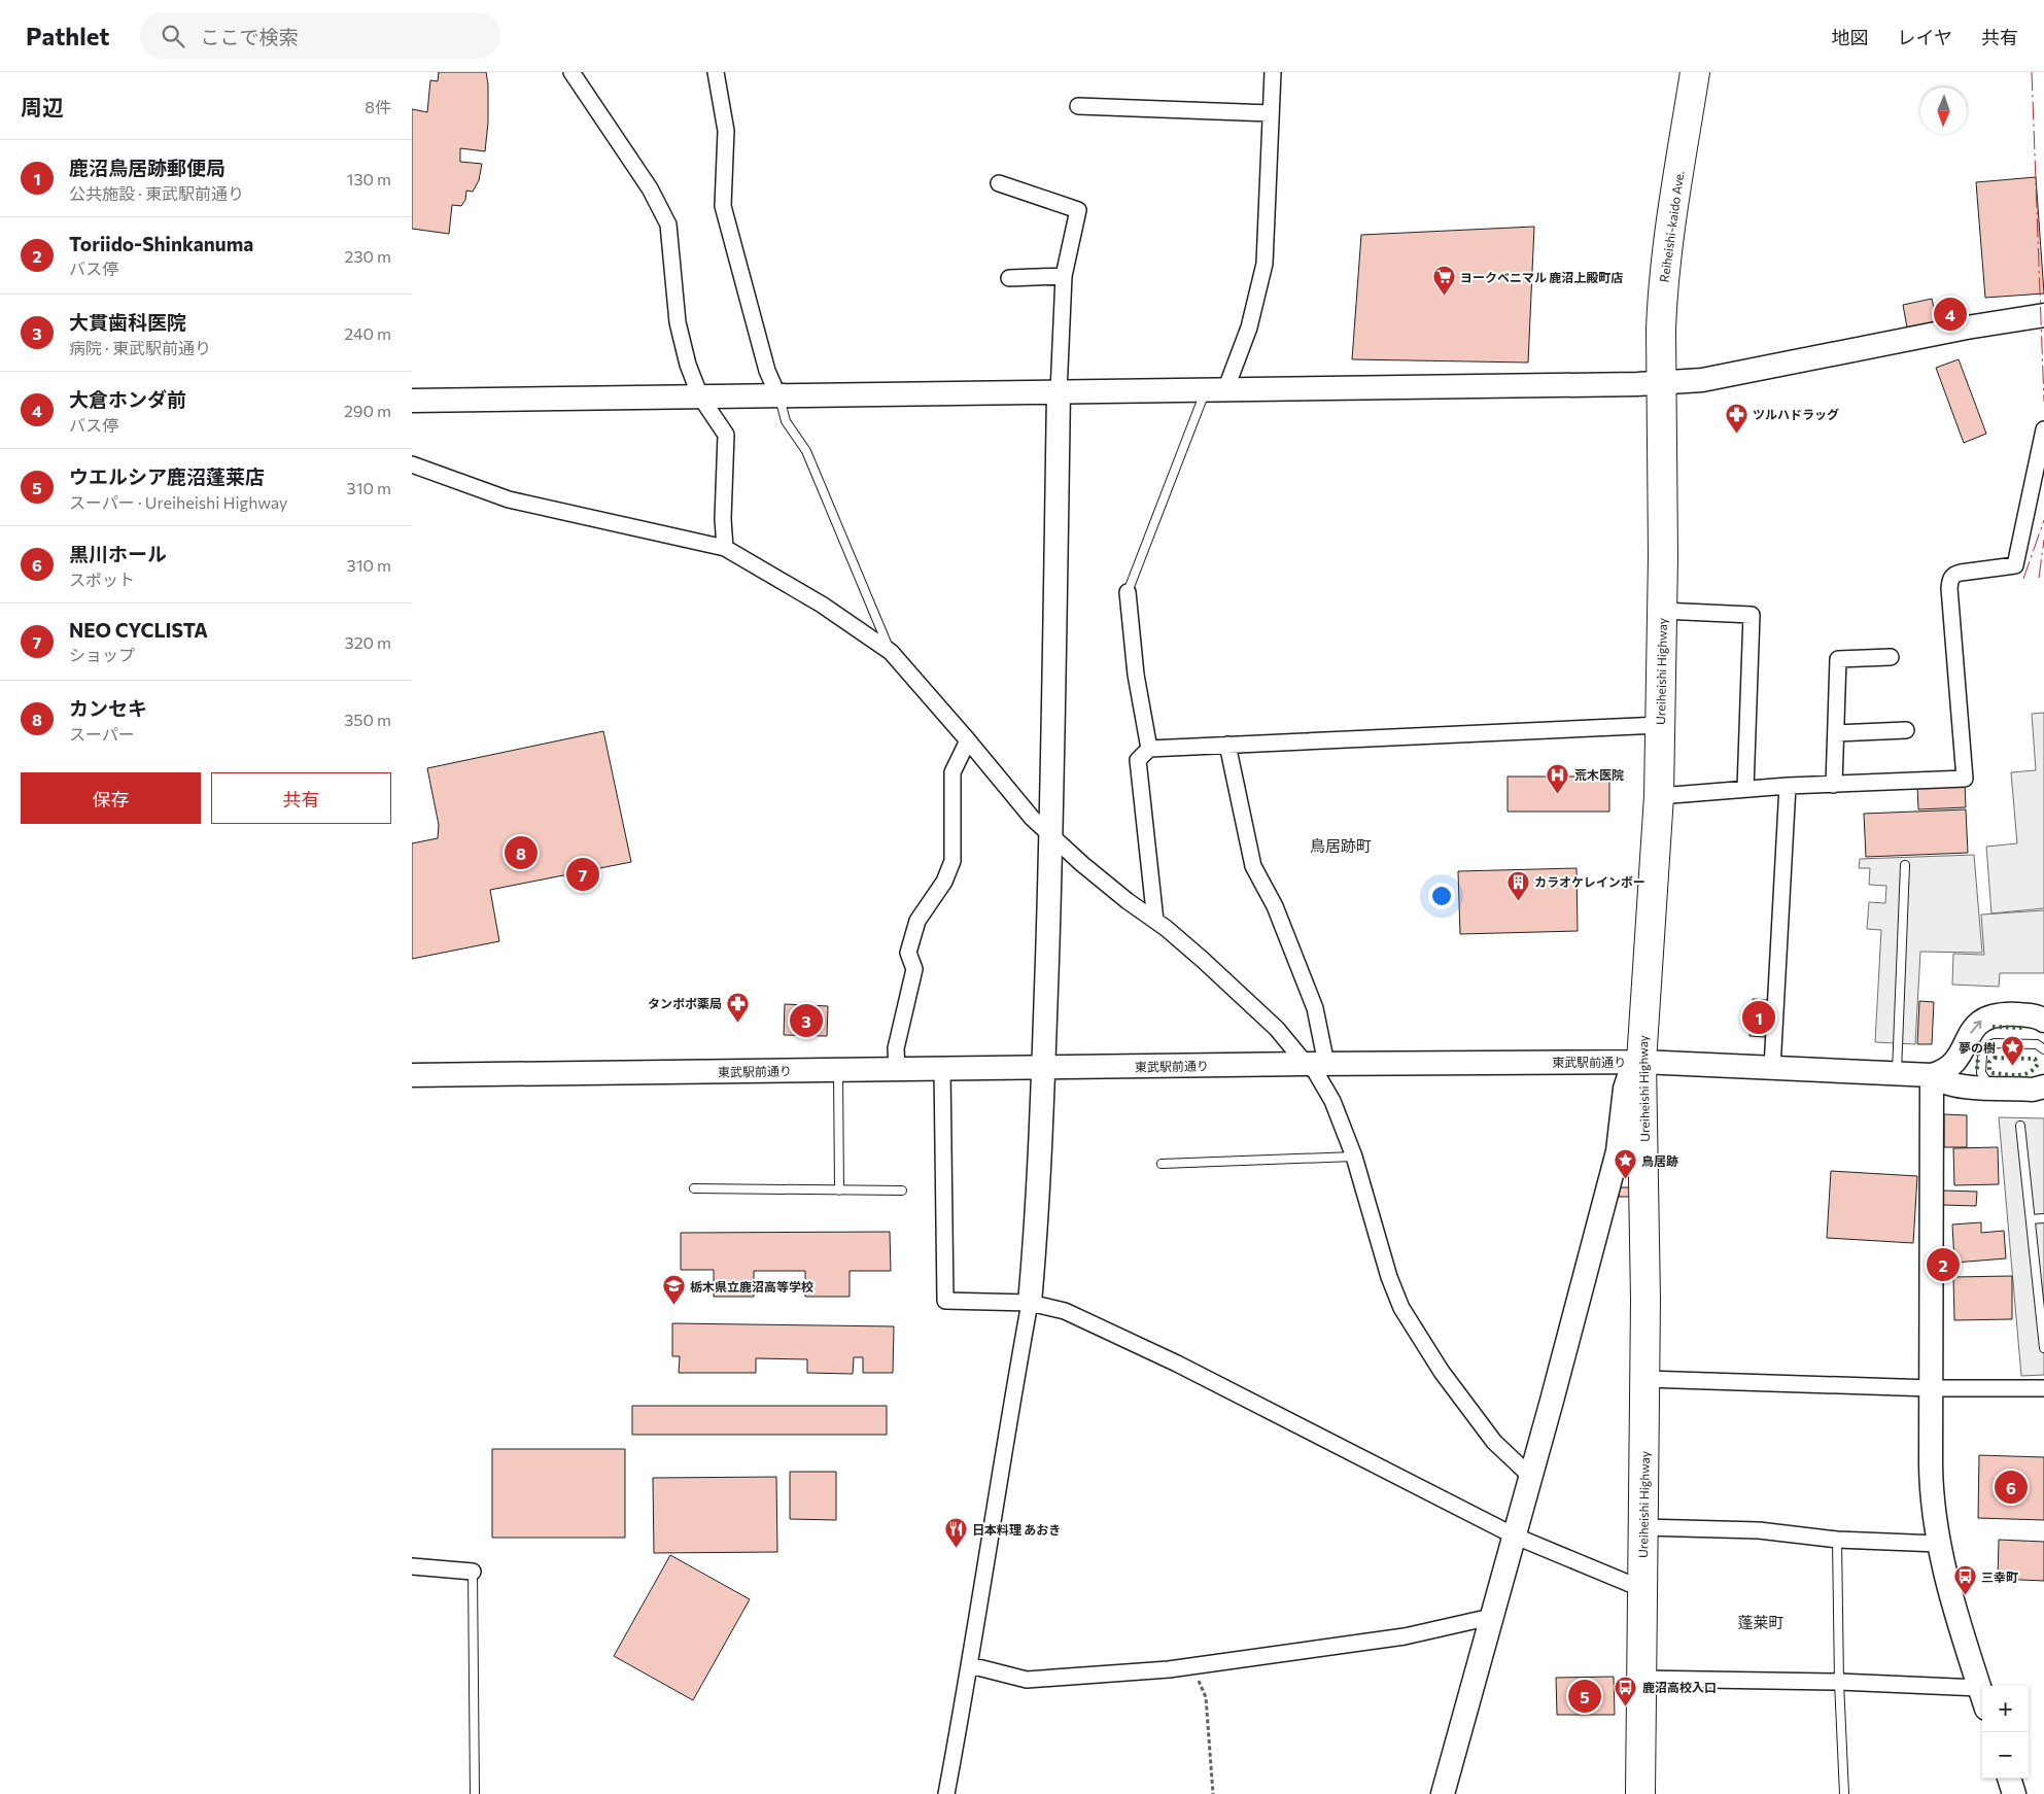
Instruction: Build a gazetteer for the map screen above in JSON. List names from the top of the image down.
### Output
{
  "streets": {
    "highway": ["Reiheishi-kaido Ave.", "Ureiheishi Highway"],
    "street": ["東武駅前通り"]
  },
  "crossings": [
    ["Reiheishi-kaido Ave.", "Ureiheishi Highway"],
    ["Ureiheishi Highway", "東武駅前通り"]
  ],
  "districts": ["鳥居跡町", "蓬莱町"],
  "places": {
    "supermarket": ["ヨークベニマル 鹿沼上殿町店"],
    "pharmacy": ["ツルハドラッグ", "タンポポ薬局"],
    "hospital": ["荒木医院"],
    "building": ["カラオケレインボー"],
    "place": ["夢の樹", "鳥居跡"],
    "school or university": ["栃木県立鹿沼高等学校"],
    "restaurant": ["日本料理 あおき"],
    "bus stop": ["三幸町", "鹿沼高校入口"]
  },
  "north": "bottom",
  "page": {
    "header": "Pathlet",
    "search": "ここで検索",
    "nav": ["地図", "レイヤ", "共有"],
    "heading": ["周辺", "8件"],
    "list": [
      {
        "mark": "1",
        "name": "鹿沼鳥居跡郵便局",
        "note": "公共施設 · 東武駅前通り",
        "value": "130 m"
      },
      {
        "mark": "2",
        "name": "Toriido-Shinkanuma",
        "note": "バス停",
        "value": "230 m"
      },
      {
        "mark": "3",
        "name": "大貫歯科医院",
        "note": "病院 · 東武駅前通り",
        "value": "240 m"
      },
      {
        "mark": "4",
        "name": "大倉ホンダ前",
        "note": "バス停",
        "value": "290 m"
      },
      {
        "mark": "5",
        "name": "ウエルシア鹿沼蓬莱店",
        "note": "スーパー · Ureiheishi Highway",
        "value": "310 m"
      },
      {
        "mark": "6",
        "name": "黒川ホール",
        "note": "スポット",
        "value": "310 m"
      },
      {
        "mark": "7",
        "name": "NEO CYCLISTA",
        "note": "ショップ",
        "value": "320 m"
      },
      {
        "mark": "8",
        "name": "カンセキ",
        "note": "スーパー",
        "value": "350 m"
      }
    ],
    "pins": [
      "4",
      "8",
      "7",
      "1",
      "3",
      "2",
      "6",
      "5"
    ],
    "buttons": ["保存", "共有"],
    "map_buttons": ["+", "−"]
  }
}
